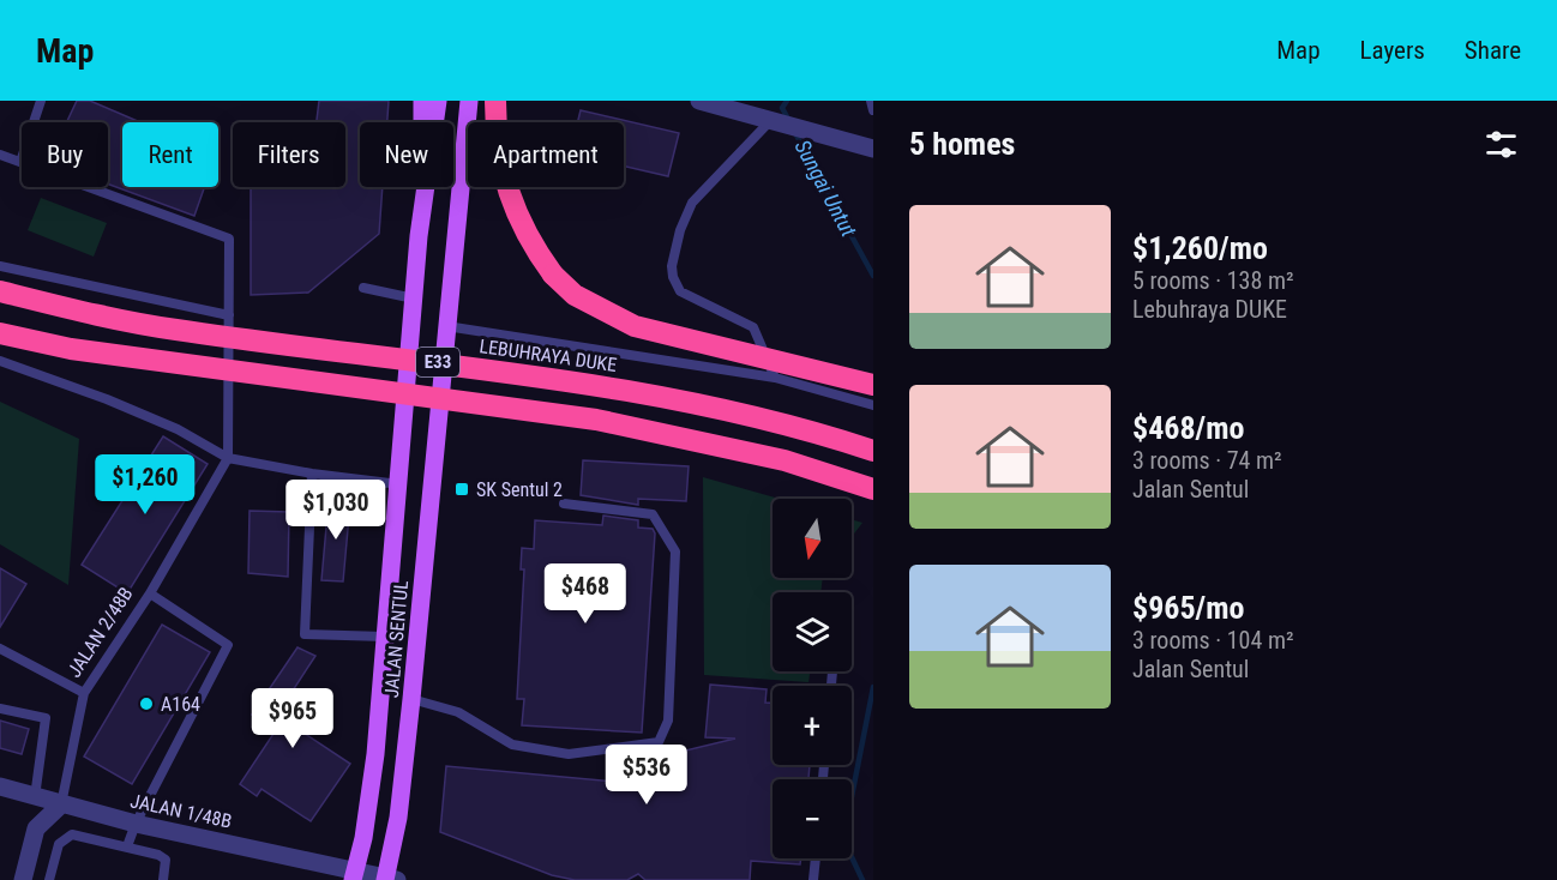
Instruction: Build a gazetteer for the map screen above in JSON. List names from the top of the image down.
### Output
{
  "streets": {
    "highway": ["LEBUHRAYA DUKE", "E33"],
    "main road": ["JALAN SENTUL"],
    "street": ["JALAN 1/48B"],
    "lane": ["JALAN 2/48B"]
  },
  "crossings": [
    ["JALAN 2/48B", "JALAN 1/48B"],
    ["JALAN SENTUL", "JALAN 1/48B"]
  ],
  "water": ["Sungai Untut"],
  "places": {
    "transit": ["SK Sentul 2"],
    "other": ["A164"]
  },
  "north": "bottom",
  "page": {
    "header": "Map",
    "nav": ["Map", "Layers", "Share"],
    "heading": "5 homes",
    "chip": [
      "Buy",
      "Rent",
      "Filters",
      "New",
      "Apartment"
    ],
    "list": [
      {
        "name": "$1,260/mo",
        "note": "5 rooms · 138 m² · Lebuhraya DUKE"
      },
      {
        "name": "$468/mo",
        "note": "3 rooms · 74 m² · Jalan Sentul"
      },
      {
        "name": "$965/mo",
        "note": "3 rooms · 104 m² · Jalan Sentul"
      }
    ],
    "price": [
      "$1,260",
      "$1,030",
      "$468",
      "$965",
      "$536"
    ],
    "map_buttons": ["+", "−"]
  }
}
